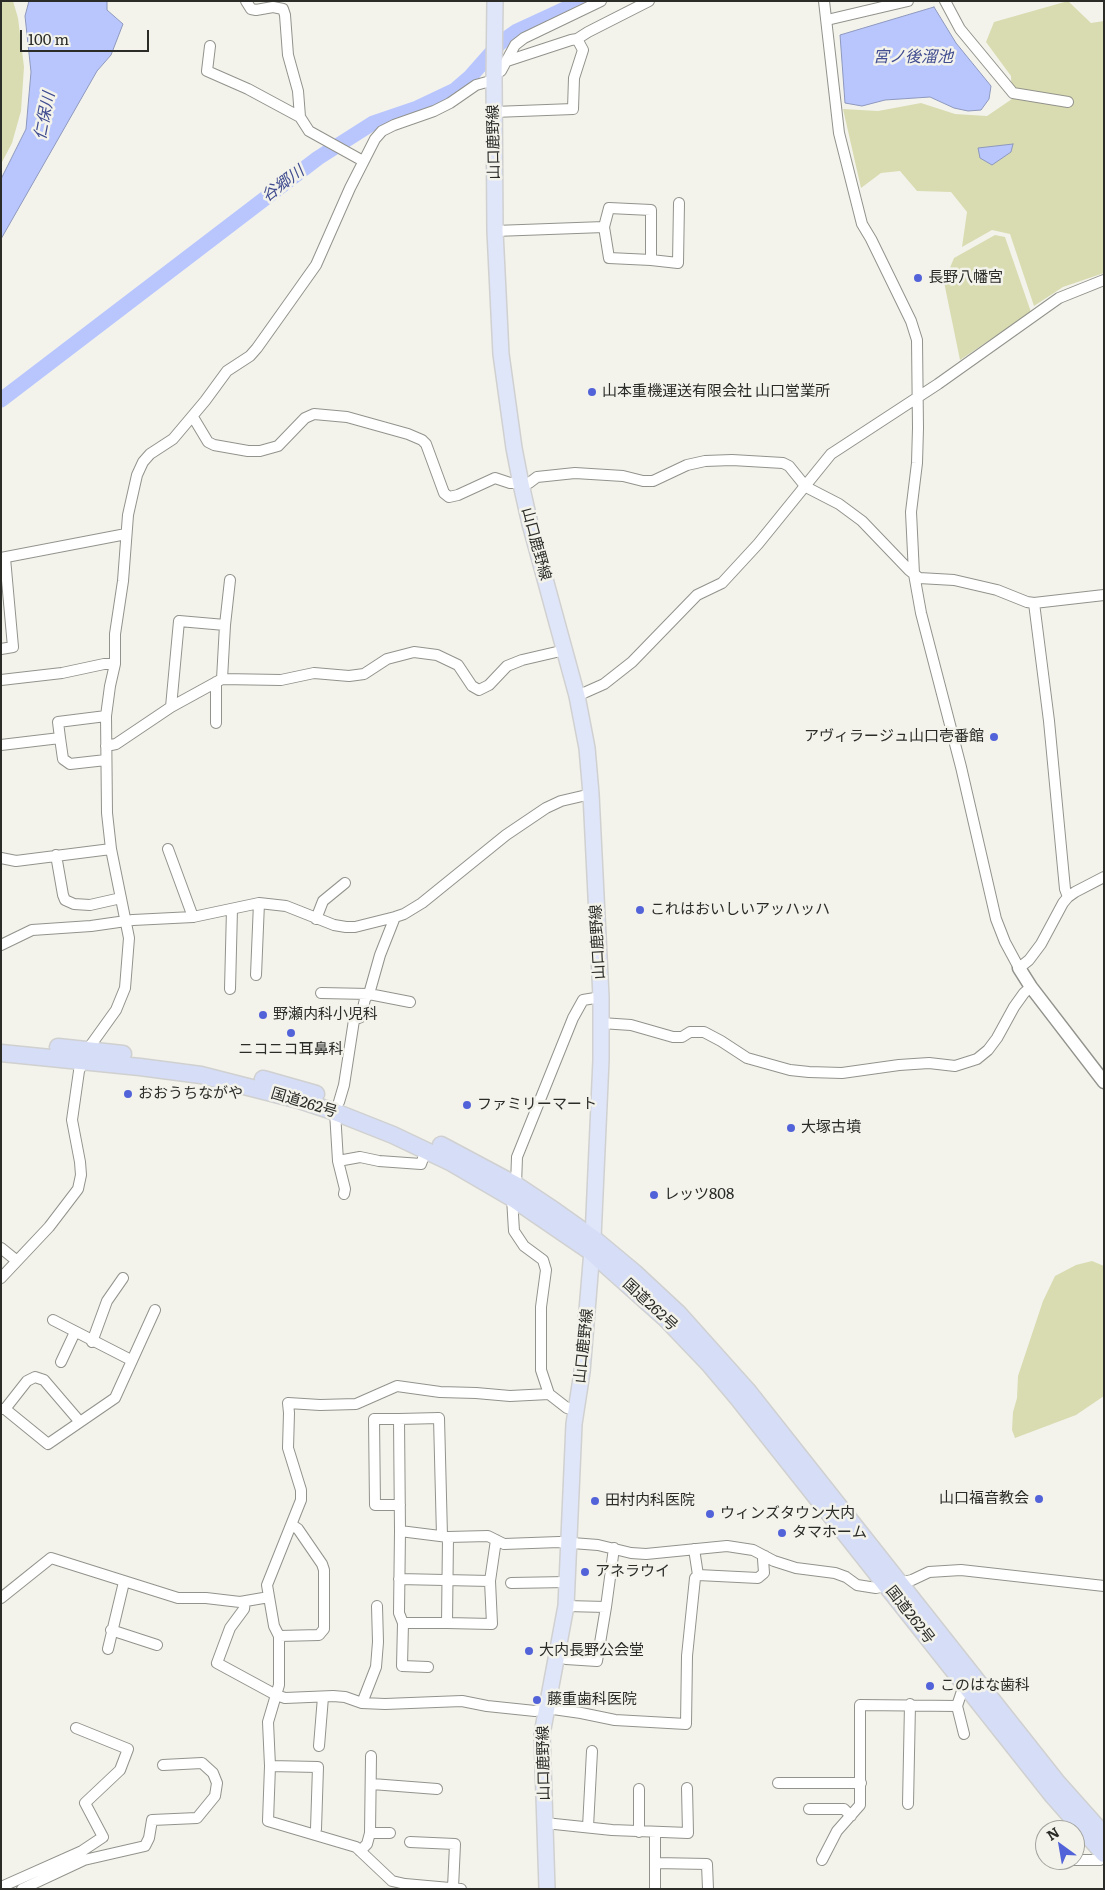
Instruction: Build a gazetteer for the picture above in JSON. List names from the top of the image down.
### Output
{
  "streets": {
    "highway": ["国道262号"],
    "main road": ["山口鹿野線"]
  },
  "crossings": [
    ["山口鹿野線", "国道262号"]
  ],
  "water": ["宮ノ後溜池", "仁保川", "谷郷川"],
  "places": [
    "長野八幡宮",
    "山本重機運送有限会社 山口営業所",
    "アヴィラージュ山口壱番館",
    "これはおいしいアッハッハ",
    "野瀬内科小児科",
    "ニコニコ耳鼻科",
    "おおうちながや",
    "ファミリーマート",
    "大塚古墳",
    "レッツ808",
    "山口福音教会",
    "田村内科医院",
    "ウィンズタウン大内",
    "タマホーム",
    "アネラウイ",
    "大内長野公会堂",
    "このはな歯科",
    "藤重歯科医院"
  ],
  "scale_bar": "100 m",
  "north": "top left"
}
